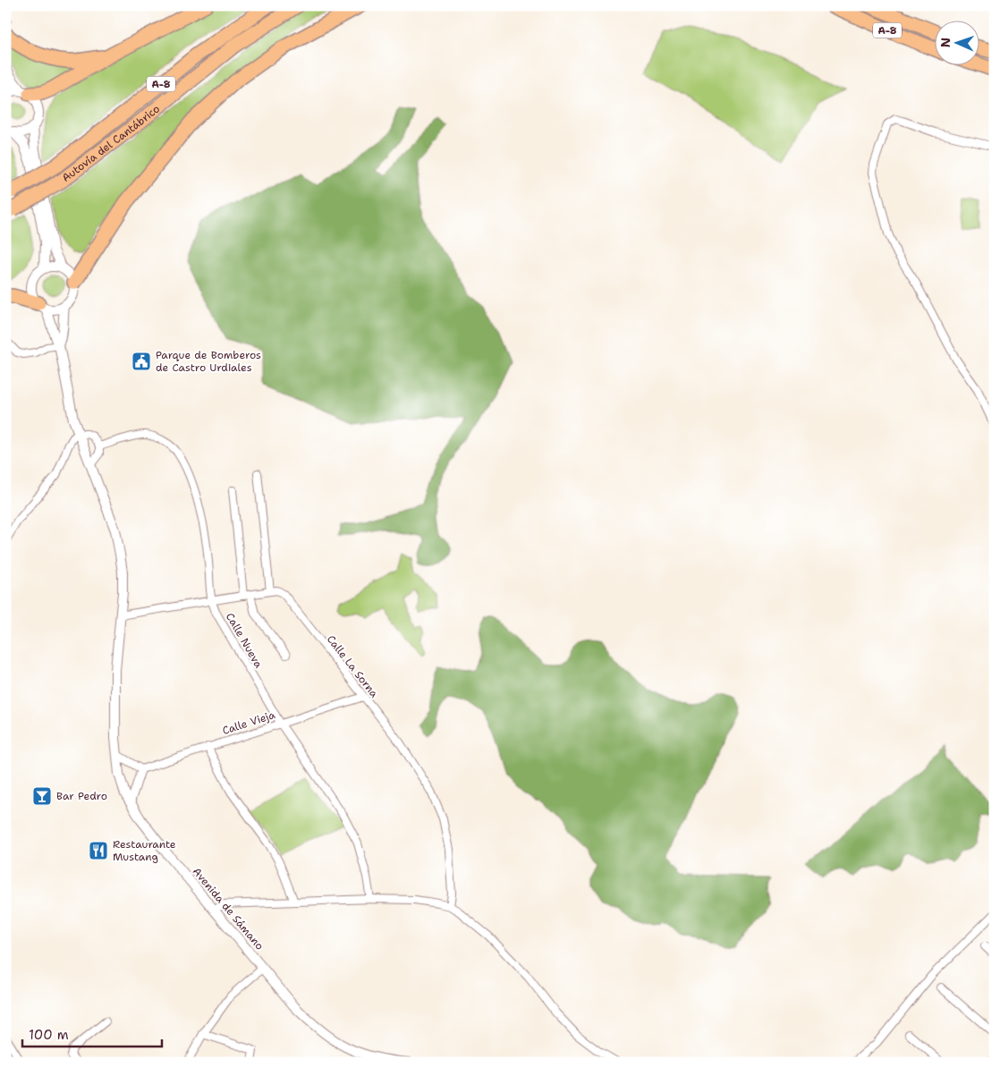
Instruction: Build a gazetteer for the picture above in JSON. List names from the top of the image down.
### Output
{
  "streets": {
    "highway": ["A-8", "Autovía del Cantábrico"],
    "street": [
      "Calle Nueva",
      "Calle La Sorna",
      "Calle Vieja",
      "Avenida de Sámano"
    ]
  },
  "crossings": [
    ["Calle Nueva", "Calle Vieja"],
    ["Calle La Sorna", "Calle Vieja"]
  ],
  "places": {
    "public building": ["Parque de Bomberos de Castro Urdiales"],
    "bar": ["Bar Pedro"],
    "restaurant": ["Restaurante Mustang"]
  },
  "scale_bar": "100 m",
  "north": "left"
}
